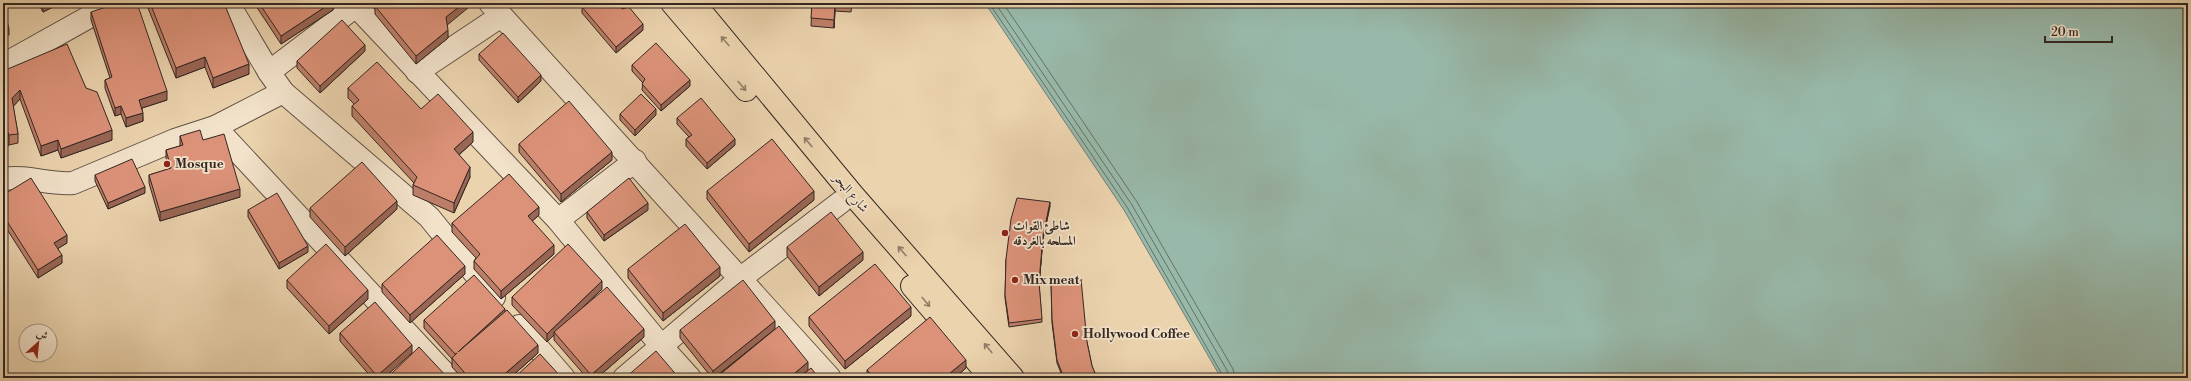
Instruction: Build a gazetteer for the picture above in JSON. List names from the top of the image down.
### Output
{
  "streets": {
    "main road": ["شارع البحر"]
  },
  "places": [
    "Mosque",
    "شاطئ القوات المسلحه بالغردقه",
    "Mix meat",
    "Hollywood Coffee"
  ],
  "scale_bar": "20 m",
  "north": "top right"
}
